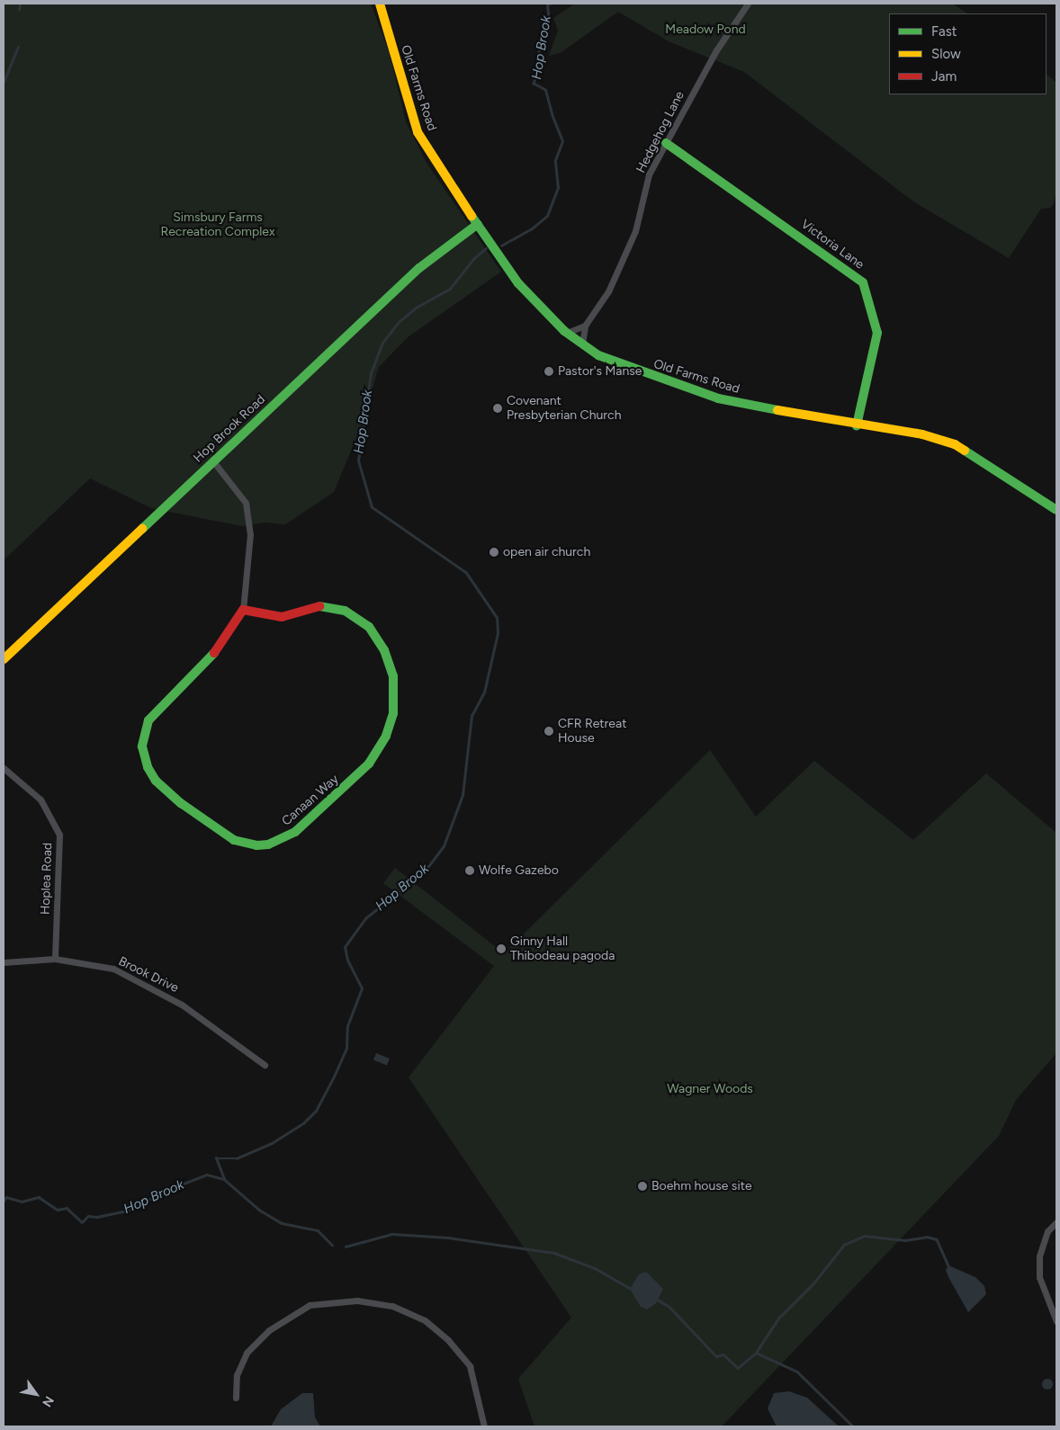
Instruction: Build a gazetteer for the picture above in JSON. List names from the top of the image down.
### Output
{
  "streets": {
    "street": [
      "Old Farms Road",
      "Hedgehog Lane",
      "Victoria Lane",
      "Hop Brook Road",
      "Canaan Way",
      "Hoplea Road",
      "Brook Drive"
    ]
  },
  "crossings": [
    ["Old Farms Road", "Hedgehog Lane"],
    ["Old Farms Road", "Victoria Lane"],
    ["Old Farms Road", "Hop Brook Road"],
    ["Hedgehog Lane", "Victoria Lane"],
    ["Hop Brook Road", "Canaan Way"],
    ["Hoplea Road", "Brook Drive"]
  ],
  "water": ["Hop Brook"],
  "parks": ["Meadow Pond", "Simsbury Farms Recreation Complex", "Wagner Woods"],
  "places": [
    "Pastor's Manse",
    "Covenant Presbyterian Church",
    "open air church",
    "CFR Retreat House",
    "Wolfe Gazebo",
    "Ginny Hall Thibodeau pagoda",
    "Boehm house site"
  ],
  "legend": ["Fast", "Slow", "Jam"],
  "north": "bottom right"
}
